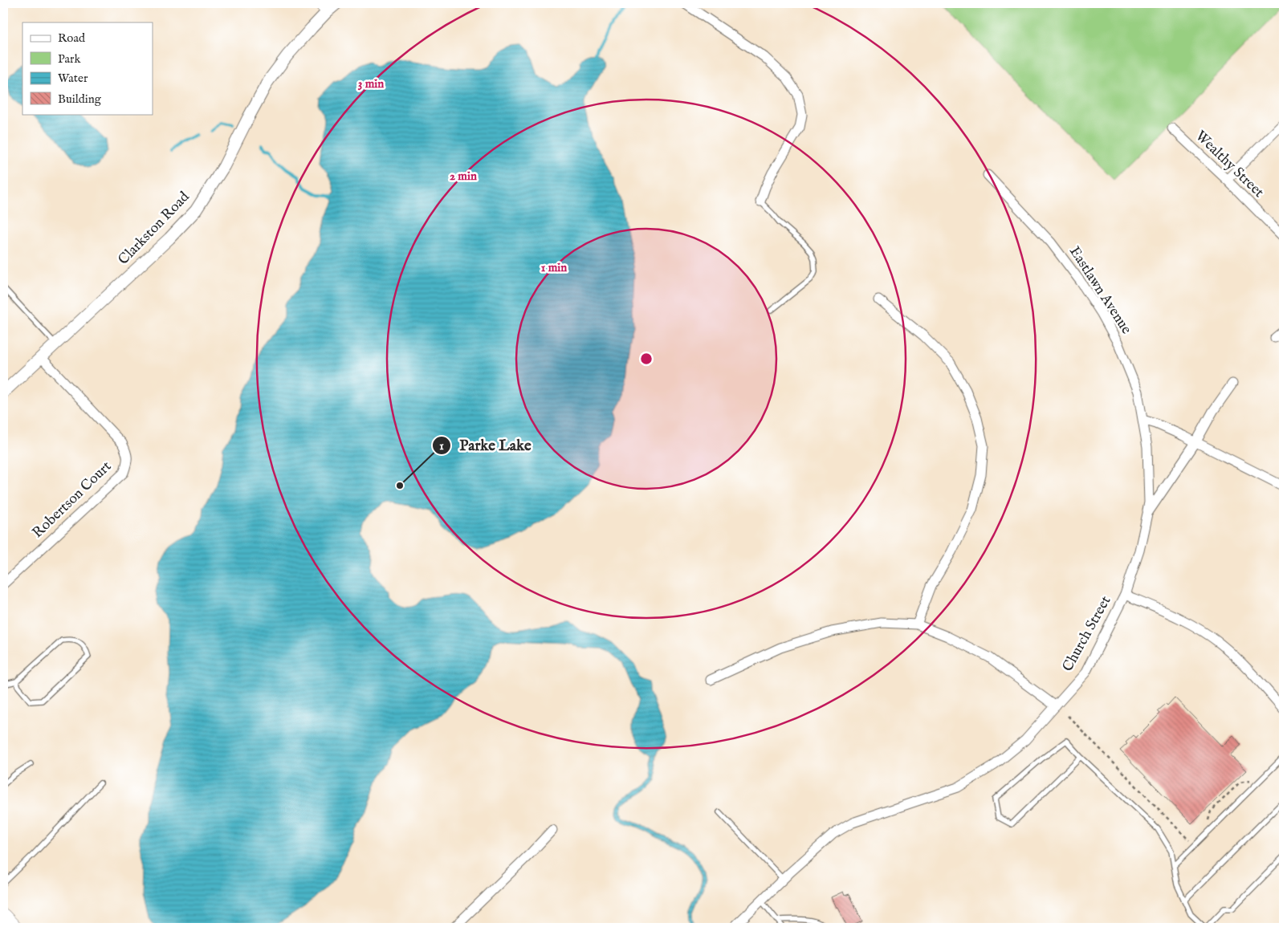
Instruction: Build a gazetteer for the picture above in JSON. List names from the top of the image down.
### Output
{
  "streets": {
    "street": [
      "Wealthy Street",
      "Clarkston Road",
      "Eastlawn Avenue",
      "Robertson Court",
      "Church Street"
    ]
  },
  "crossings": [
    ["Clarkston Road", "Robertson Court"],
    ["Eastlawn Avenue", "Church Street"]
  ],
  "places": ["Parke Lake"],
  "legend": [
    "Road",
    "Park",
    "Water",
    "Building"
  ],
  "rings": ["3 min", "2 min", "1 min"]
}
